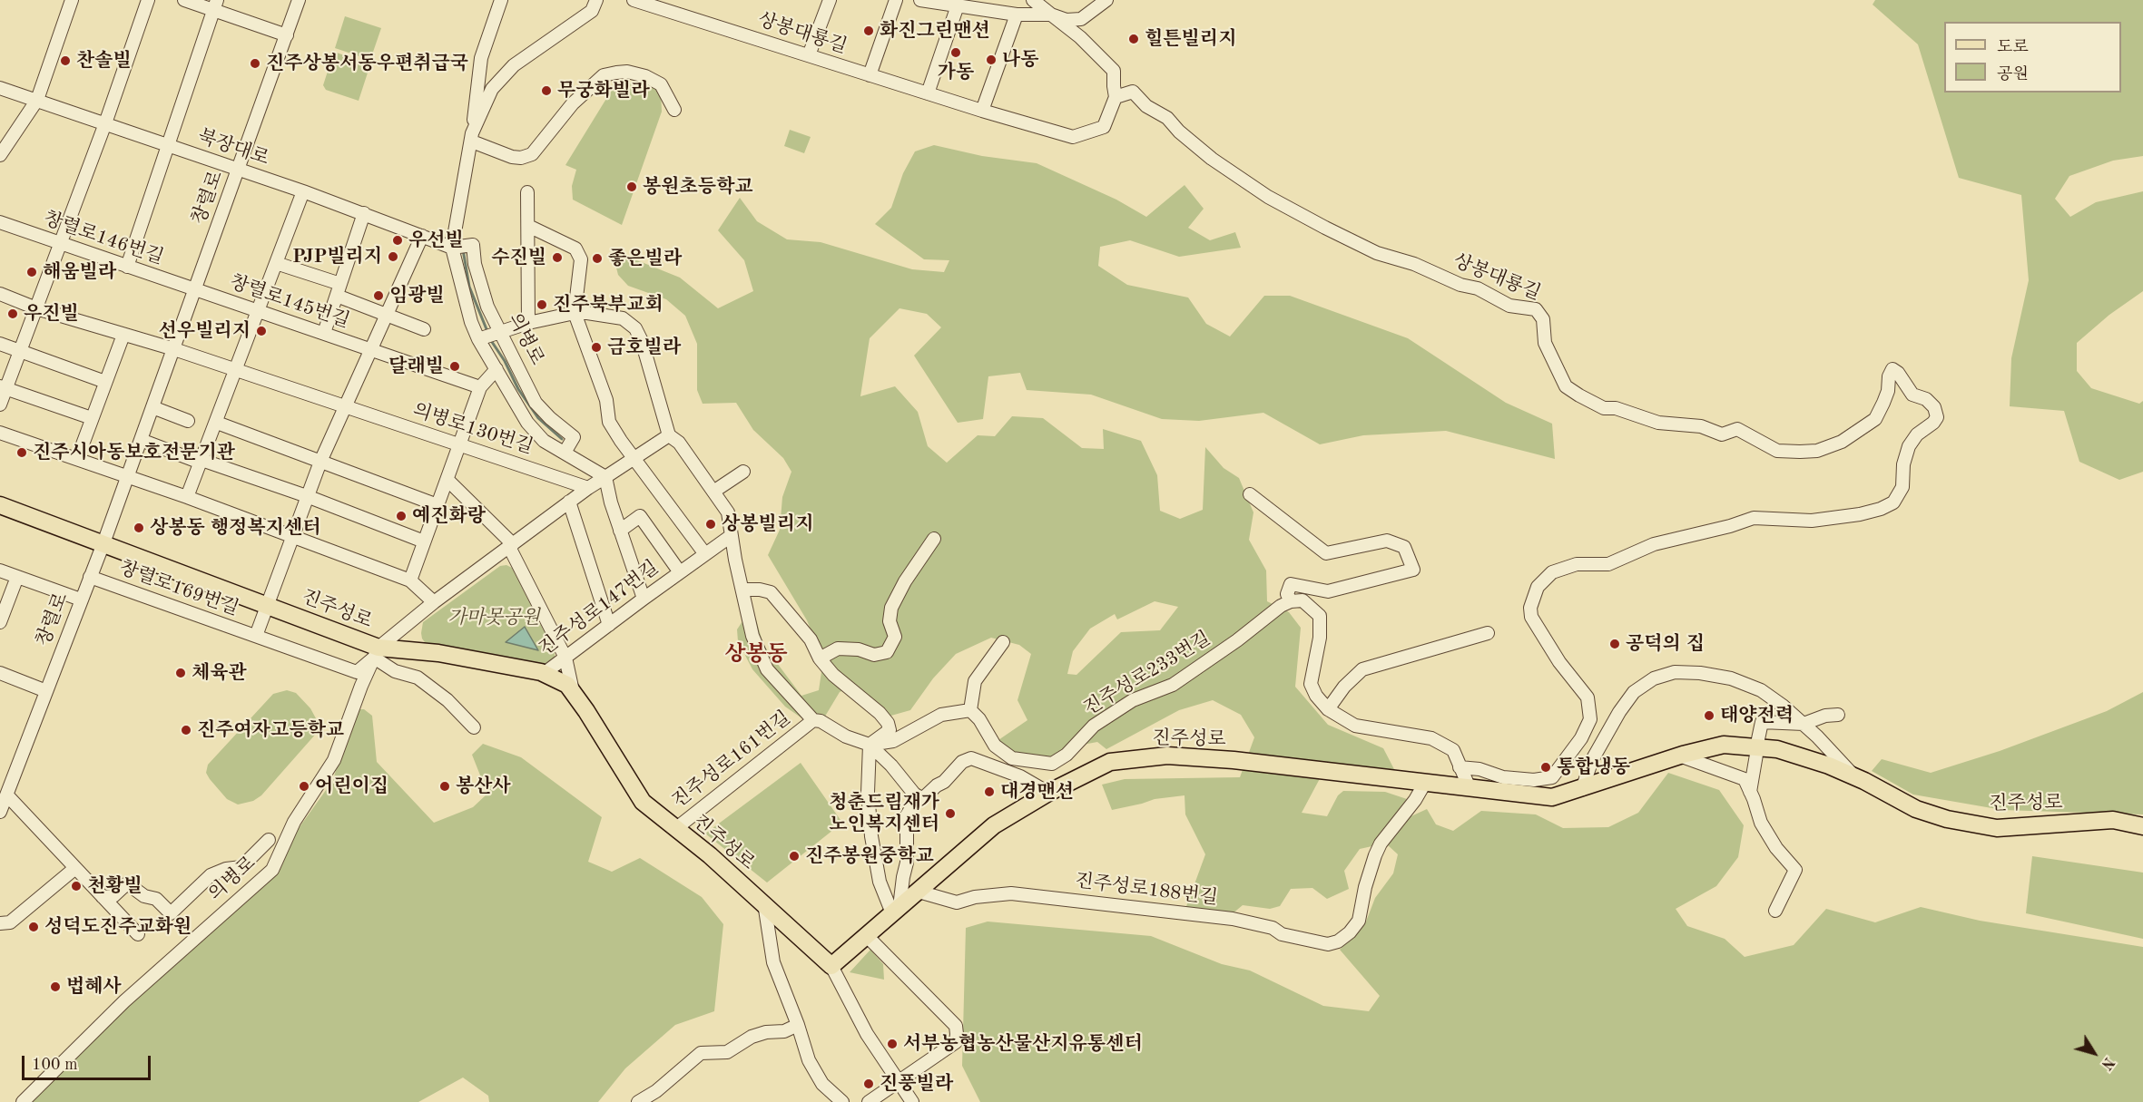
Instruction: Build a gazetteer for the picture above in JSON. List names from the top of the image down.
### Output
{
  "streets": {
    "main road": ["진주성로"],
    "street": [
      "상봉대룡길",
      "북장대로",
      "창렬로",
      "창렬로146번길",
      "창렬로145번길",
      "의병로",
      "의병로130번길",
      "창렬로169번길",
      "진주성로147번길",
      "진주성로233번길",
      "진주성로161번길",
      "진주성로188번길"
    ]
  },
  "crossings": [
    ["북장대로", "창렬로"],
    ["북장대로", "의병로"],
    ["창렬로", "창렬로146번길"],
    ["창렬로", "창렬로145번길"],
    ["창렬로", "의병로130번길"],
    ["창렬로", "창렬로169번길"],
    ["창렬로", "진주성로"],
    ["창렬로146번길", "창렬로145번길"],
    ["의병로", "의병로130번길"],
    ["의병로", "창렬로169번길"],
    ["의병로", "진주성로"],
    ["창렬로169번길", "진주성로"],
    ["진주성로147번길", "진주성로"],
    ["진주성로", "진주성로161번길"],
    ["진주성로", "진주성로188번길"]
  ],
  "districts": ["상봉동"],
  "parks": ["가마못공원"],
  "places": [
    "화진그린맨션",
    "힐튼빌리지",
    "가동",
    "나동",
    "찬솔빌",
    "진주상봉서동우편취급국",
    "무궁화빌라",
    "봉원초등학교",
    "우선빌",
    "PJP빌리지",
    "수진빌",
    "좋은빌라",
    "해움빌라",
    "임광빌",
    "진주북부교회",
    "우진빌",
    "선우빌리지",
    "금호빌라",
    "달래빌",
    "진주시아동보호전문기관",
    "예진화랑",
    "상봉빌리지",
    "상봉동 행정복지센터",
    "공덕의 집",
    "체육관",
    "태양전력",
    "진주여자고등학교",
    "통합냉동",
    "어린이집",
    "봉산사",
    "대경맨션",
    "청춘드림재가 노인복지센터",
    "진주봉원중학교",
    "천황빌",
    "성덕도진주교화원",
    "법혜사",
    "서부농협농산물산지유통센터",
    "진풍빌라"
  ],
  "legend": ["도로", "공원"],
  "scale_bar": "100 m",
  "north": "bottom right"
}
